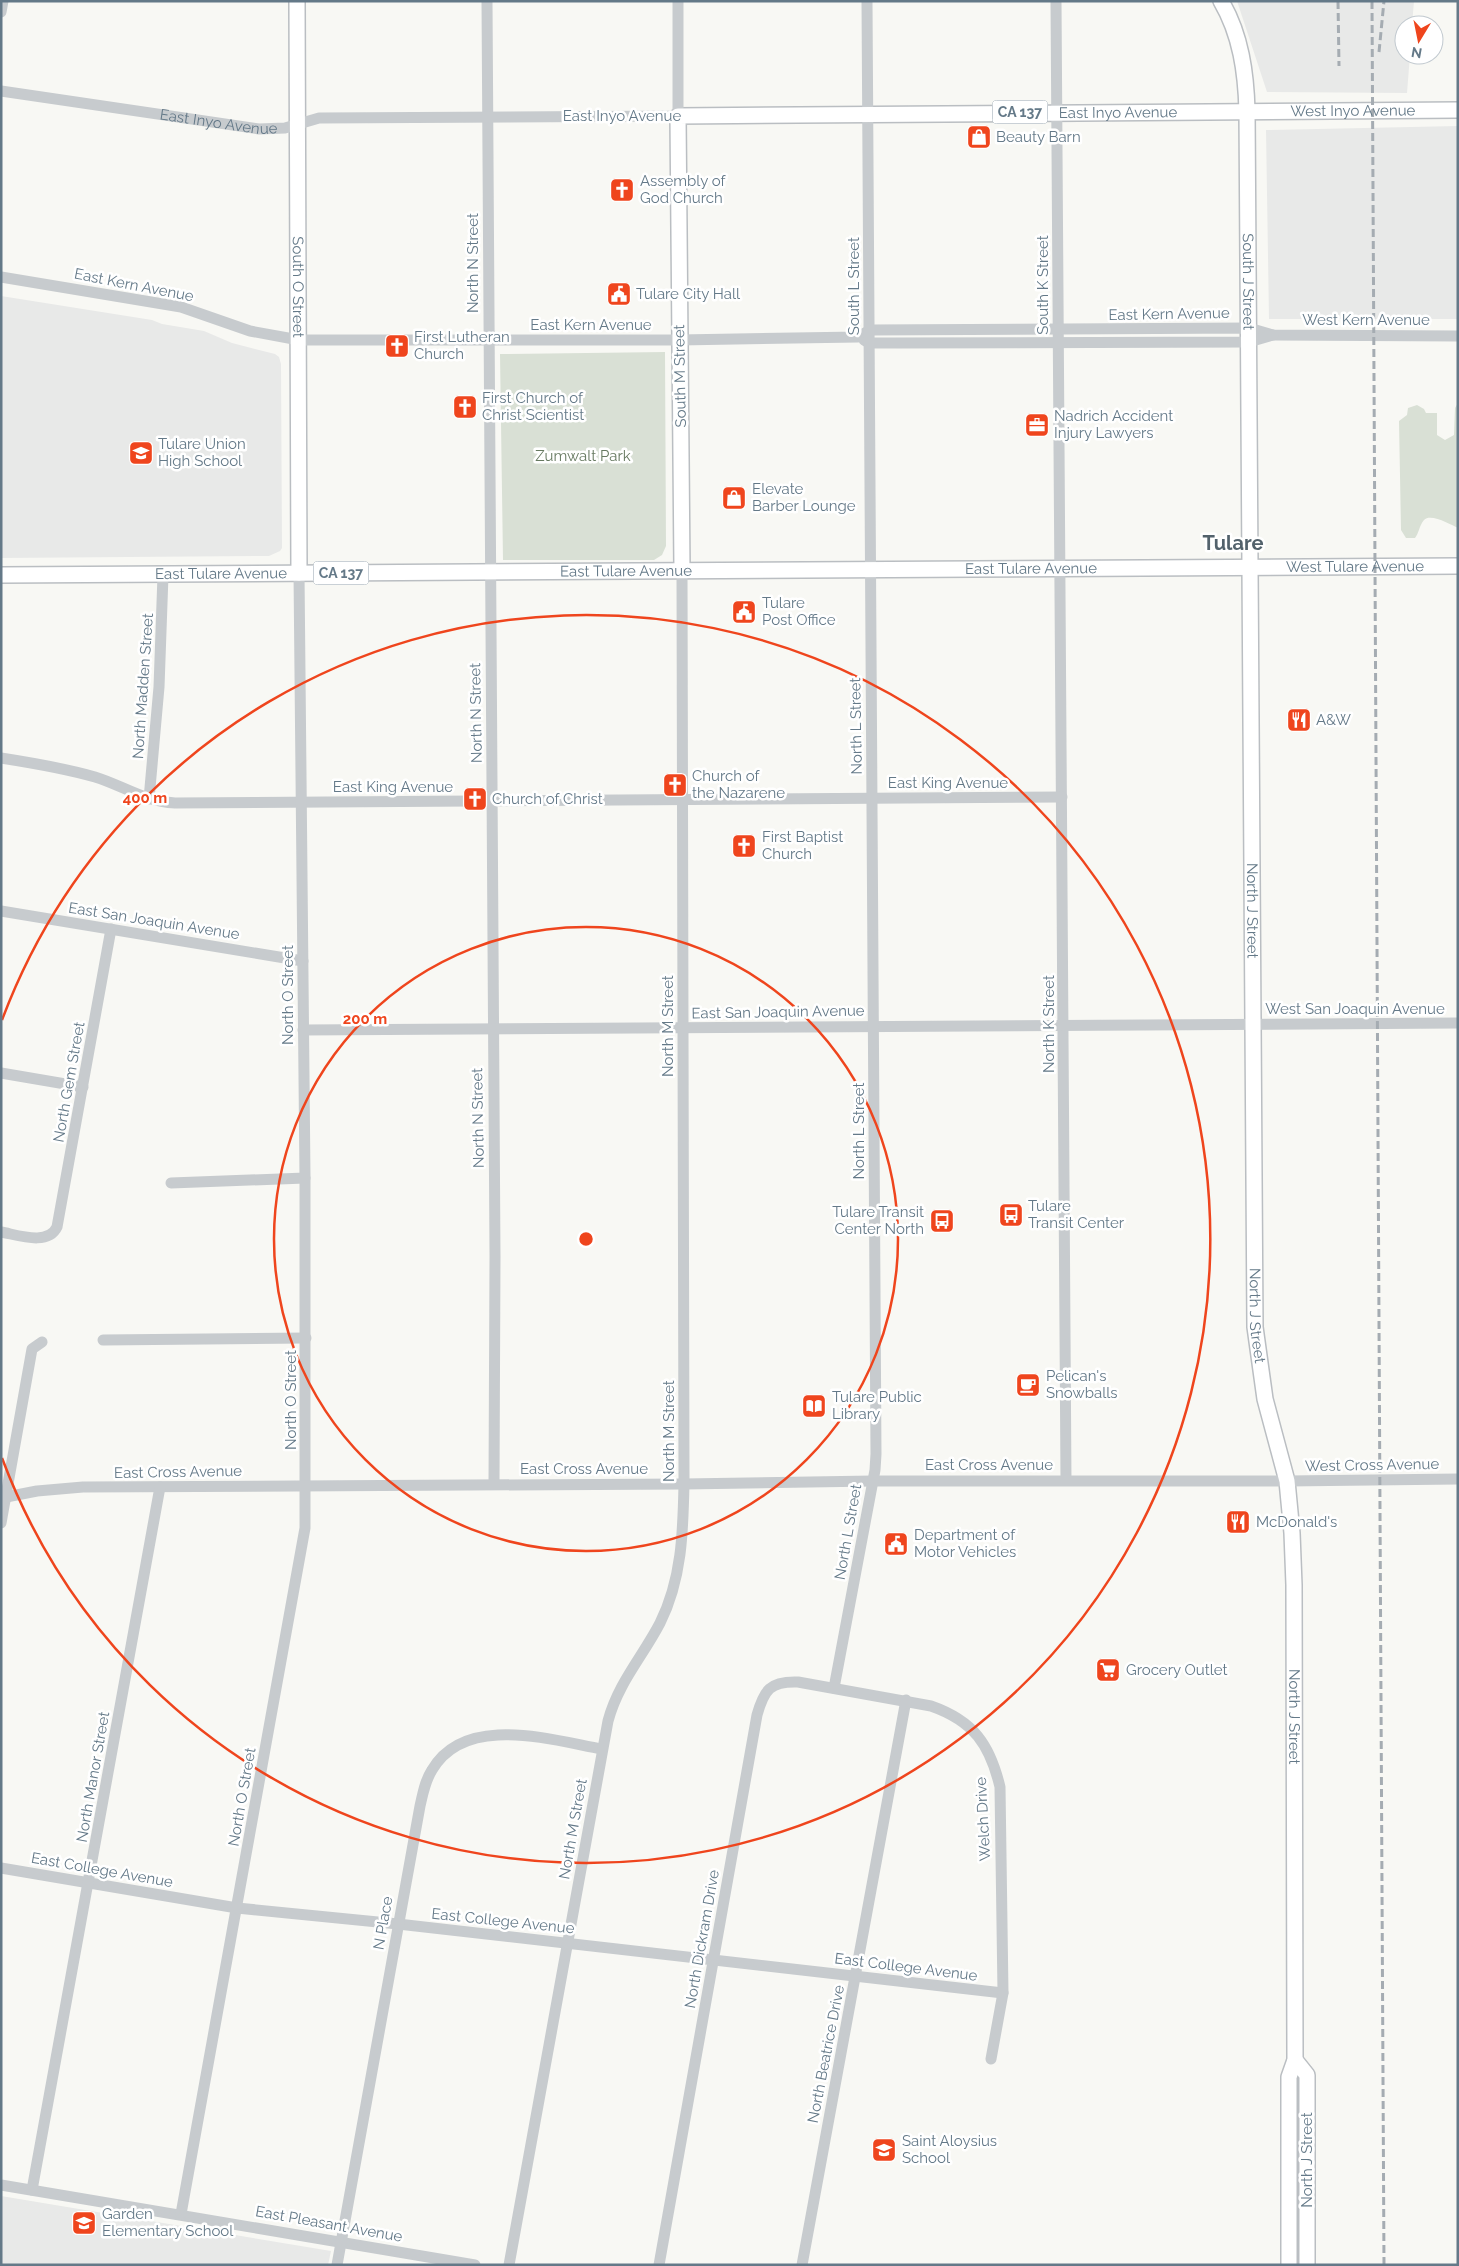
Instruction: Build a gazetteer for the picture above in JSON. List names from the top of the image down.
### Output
{
  "streets": {
    "main road": [
      "West Inyo Avenue",
      "CA 137",
      "East Inyo Avenue",
      "South J Street",
      "South O Street",
      "South M Street",
      "West Tulare Avenue",
      "East Tulare Avenue",
      "North J Street"
    ],
    "street": [
      "North N Street",
      "East Kern Avenue",
      "South K Street",
      "South L Street",
      "West Kern Avenue",
      "North Madden Street",
      "North L Street",
      "East King Avenue",
      "East San Joaquin Avenue",
      "North O Street",
      "West San Joaquin Avenue",
      "North K Street",
      "North M Street",
      "North Gem Street",
      "East Cross Avenue",
      "West Cross Avenue",
      "North Manor Street",
      "Welch Drive",
      "East College Avenue",
      "N Place",
      "North Dickram Drive",
      "North Beatrice Drive",
      "East Pleasant Avenue"
    ]
  },
  "crossings": [
    ["West Inyo Avenue", "East Inyo Avenue"],
    ["West Inyo Avenue", "South J Street"],
    ["East Inyo Avenue", "North N Street"],
    ["East Inyo Avenue", "South J Street"],
    ["East Inyo Avenue", "South K Street"],
    ["East Inyo Avenue", "South L Street"],
    ["East Inyo Avenue", "South O Street"],
    ["East Inyo Avenue", "South M Street"],
    ["North N Street", "East Kern Avenue"],
    ["North N Street", "East Tulare Avenue"],
    ["North N Street", "East King Avenue"],
    ["North N Street", "East San Joaquin Avenue"],
    ["North N Street", "East Cross Avenue"],
    ["South J Street", "East Kern Avenue"],
    ["South J Street", "West Tulare Avenue"],
    ["South J Street", "East Tulare Avenue"],
    ["South J Street", "North J Street"],
    ["East Kern Avenue", "South K Street"],
    ["East Kern Avenue", "South L Street"],
    ["East Kern Avenue", "South O Street"],
    ["East Kern Avenue", "West Kern Avenue"],
    ["East Kern Avenue", "South M Street"],
    ["South K Street", "East Tulare Avenue"],
    ["South K Street", "North K Street"],
    ["South L Street", "East Tulare Avenue"],
    ["South L Street", "North L Street"],
    ["South O Street", "East Tulare Avenue"],
    ["South O Street", "North O Street"],
    ["South M Street", "East Tulare Avenue"],
    ["South M Street", "North M Street"],
    ["West Tulare Avenue", "East Tulare Avenue"],
    ["West Tulare Avenue", "North J Street"],
    ["East Tulare Avenue", "North Madden Street"],
    ["East Tulare Avenue", "North L Street"],
    ["East Tulare Avenue", "North J Street"],
    ["East Tulare Avenue", "North O Street"],
    ["East Tulare Avenue", "North K Street"],
    ["East Tulare Avenue", "North M Street"],
    ["North Madden Street", "East King Avenue"],
    ["North L Street", "East King Avenue"],
    ["North L Street", "East San Joaquin Avenue"],
    ["North L Street", "East Cross Avenue"],
    ["North L Street", "Welch Drive"],
    ["North L Street", "North Dickram Drive"],
    ["East King Avenue", "North O Street"],
    ["East King Avenue", "North K Street"],
    ["East King Avenue", "North M Street"],
    ["North J Street", "East San Joaquin Avenue"],
    ["North J Street", "West San Joaquin Avenue"],
    ["North J Street", "East Cross Avenue"],
    ["North J Street", "West Cross Avenue"],
    ["East San Joaquin Avenue", "North O Street"],
    ["East San Joaquin Avenue", "West San Joaquin Avenue"],
    ["East San Joaquin Avenue", "North K Street"],
    ["East San Joaquin Avenue", "North M Street"],
    ["East San Joaquin Avenue", "North Gem Street"],
    ["North O Street", "East Cross Avenue"],
    ["North O Street", "East College Avenue"],
    ["North O Street", "East Pleasant Avenue"],
    ["North K Street", "East Cross Avenue"],
    ["North M Street", "East Cross Avenue"],
    ["North M Street", "East College Avenue"],
    ["North M Street", "N Place"],
    ["East Cross Avenue", "West Cross Avenue"],
    ["East Cross Avenue", "North Manor Street"],
    ["North Manor Street", "East College Avenue"],
    ["North Manor Street", "East Pleasant Avenue"],
    ["Welch Drive", "East College Avenue"],
    ["Welch Drive", "North Dickram Drive"],
    ["Welch Drive", "North Beatrice Drive"],
    ["East College Avenue", "N Place"],
    ["East College Avenue", "North Dickram Drive"],
    ["East College Avenue", "North Beatrice Drive"],
    ["N Place", "East Pleasant Avenue"]
  ],
  "districts": ["Tulare"],
  "parks": ["Zumwalt Park"],
  "places": {
    "shop": ["Beauty Barn", "Elevate Barber Lounge"],
    "church": [
      "Assembly of God Church",
      "First Lutheran Church",
      "First Church of Christ Scientist",
      "Church of the Nazarene",
      "Church of Christ",
      "First Baptist Church"
    ],
    "public building": ["Tulare City Hall", "Tulare Post Office", "Department of Motor Vehicles"],
    "office": ["Nadrich Accident Injury Lawyers"],
    "school or university": ["Tulare Union High School", "Saint Aloysius School", "Garden Elementary School"],
    "restaurant": ["A&W", "McDonald's"],
    "bus stop": ["Tulare Transit Center", "Tulare Transit Center North"],
    "cafe": ["Pelican's Snowballs"],
    "library": ["Tulare Public Library"],
    "supermarket": ["Grocery Outlet"]
  },
  "north": "bottom",
  "rings": ["400 m", "200 m"]
}
